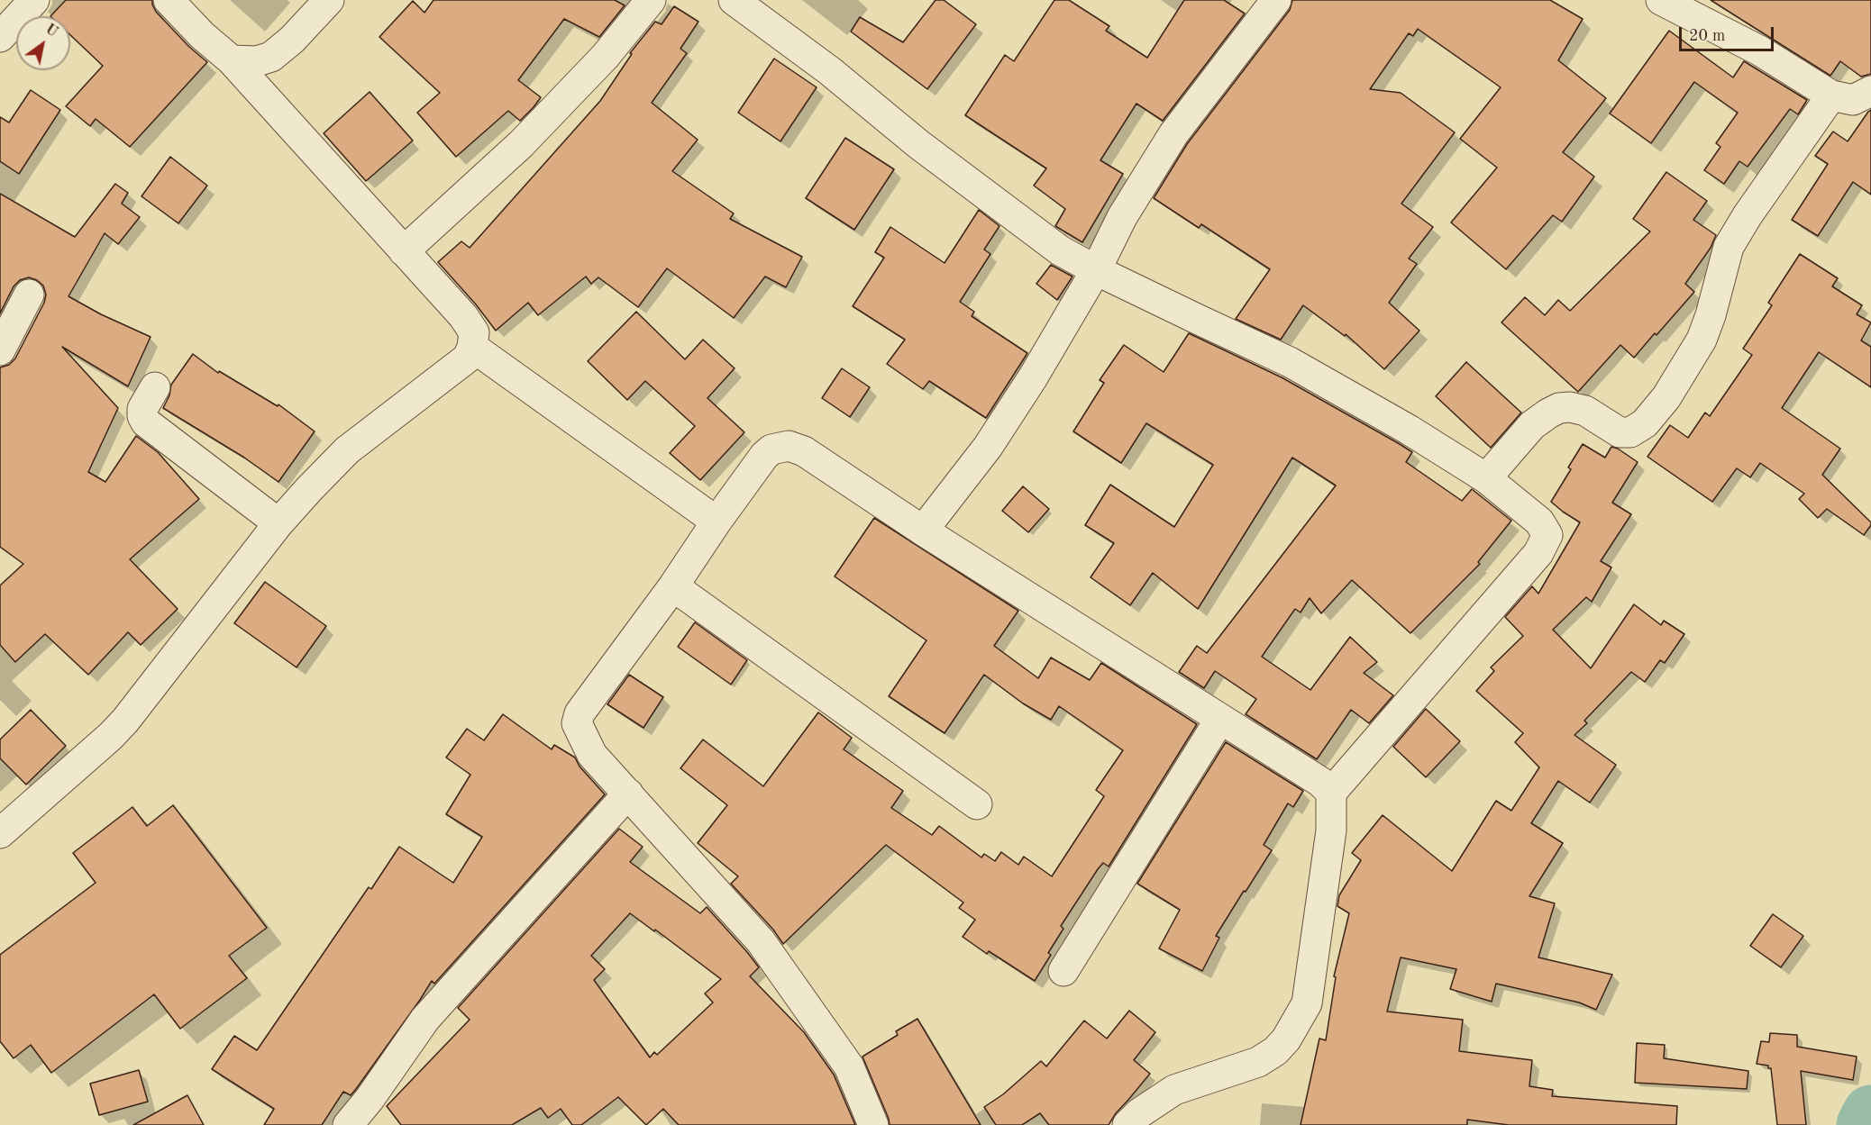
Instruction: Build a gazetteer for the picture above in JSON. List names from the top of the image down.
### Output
{
  "scale_bar": "20 m",
  "north": "top right"
}
